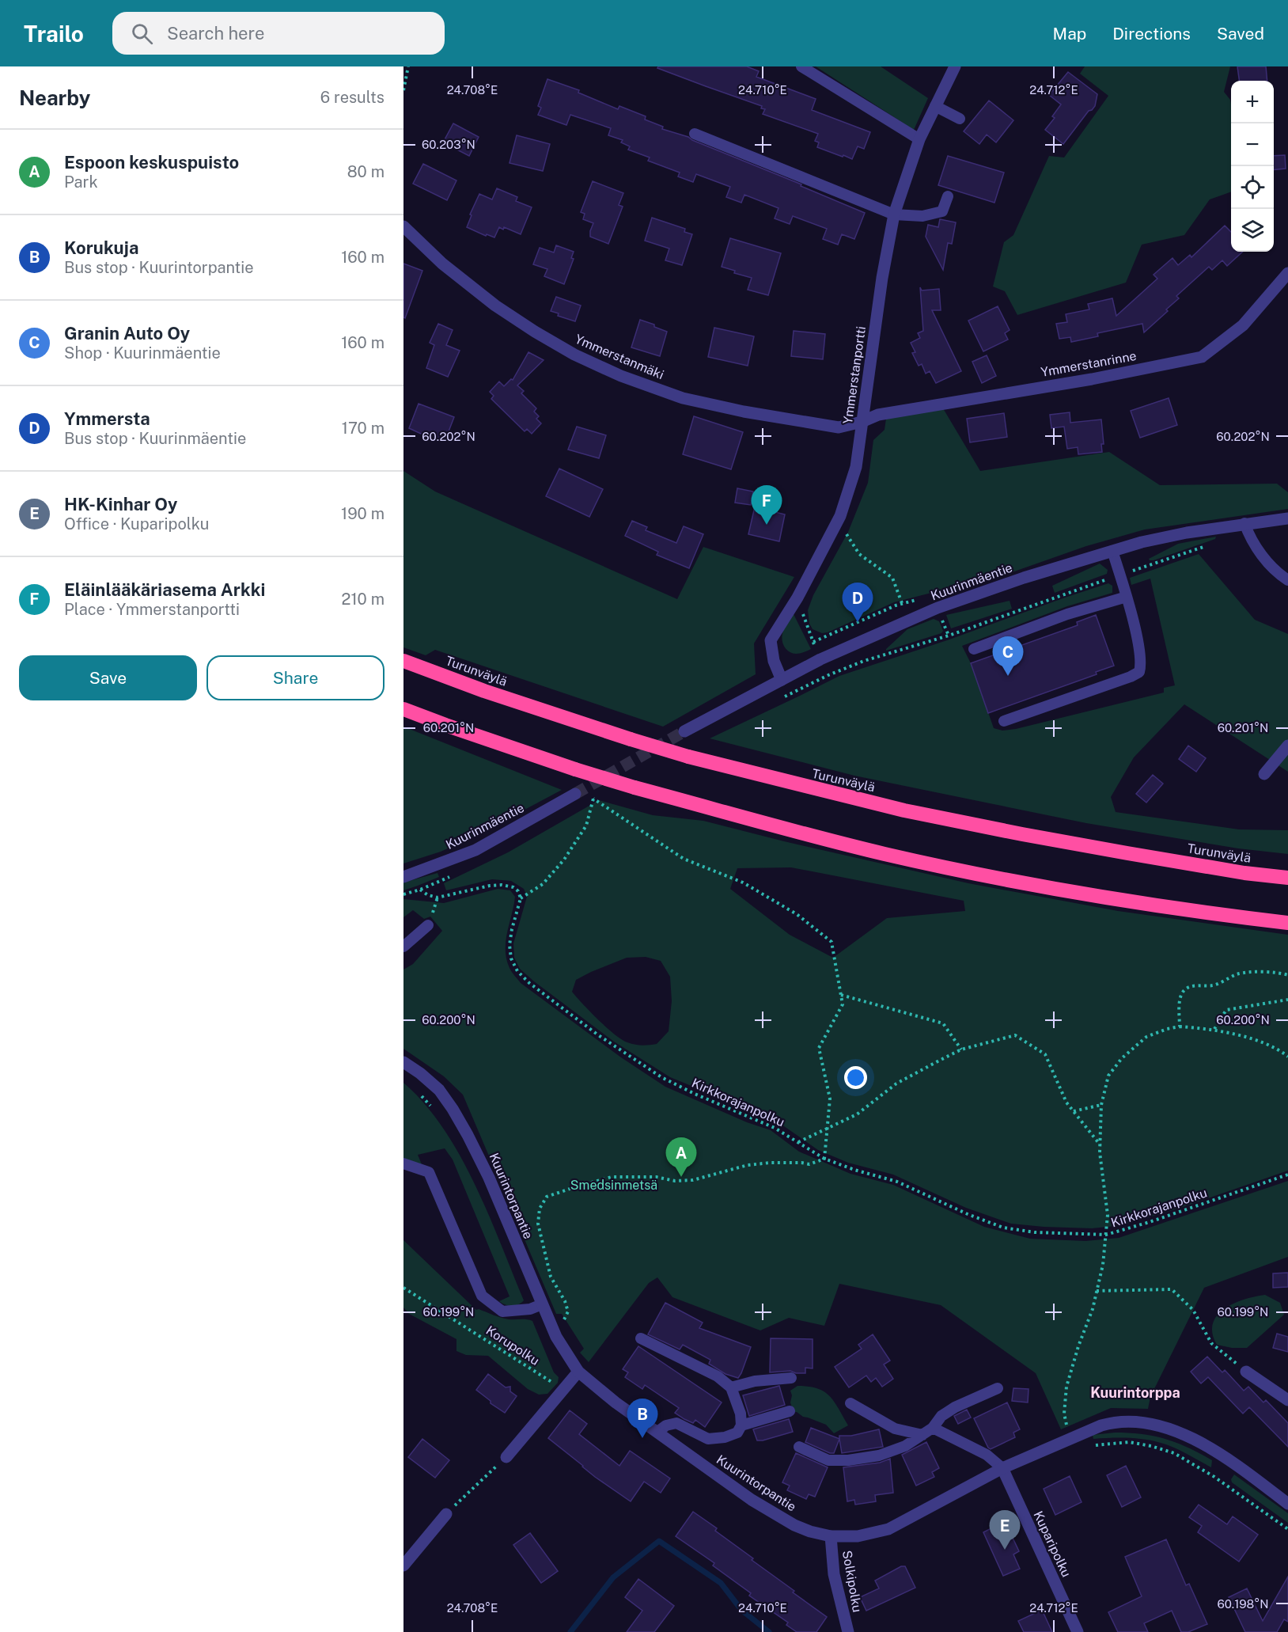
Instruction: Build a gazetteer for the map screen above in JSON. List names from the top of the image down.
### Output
{
  "streets": {
    "highway": ["Turunväylä"],
    "street": [
      "Ymmerstanmäki",
      "Ymmerstanrinne",
      "Ymmerstanportti",
      "Kuurinmäentie",
      "Kuurintorpantie",
      "Kuparipolku",
      "Solkipolku"
    ],
    "path": ["Kirkkorajanpolku", "Korupolku"]
  },
  "crossings": [
    ["Ymmerstanmäki", "Ymmerstanrinne"],
    ["Ymmerstanmäki", "Ymmerstanportti"],
    ["Ymmerstanrinne", "Ymmerstanportti"],
    ["Ymmerstanportti", "Kuurinmäentie"],
    ["Kuurintorpantie", "Kuparipolku"],
    ["Kuurintorpantie", "Solkipolku"]
  ],
  "districts": ["Kuurintorppa"],
  "parks": ["Smedsinmetsä"],
  "page": {
    "header": "Trailo",
    "search": "Search here",
    "nav": ["Map", "Directions", "Saved"],
    "heading": ["Nearby", "6 results"],
    "map_buttons": ["+", "−"],
    "list": [
      {
        "mark": "A",
        "name": "Espoon keskuspuisto",
        "note": "Park",
        "value": "80 m"
      },
      {
        "mark": "B",
        "name": "Korukuja",
        "note": "Bus stop · Kuurintorpantie",
        "value": "160 m"
      },
      {
        "mark": "C",
        "name": "Granin Auto Oy",
        "note": "Shop · Kuurinmäentie",
        "value": "160 m"
      },
      {
        "mark": "D",
        "name": "Ymmersta",
        "note": "Bus stop · Kuurinmäentie",
        "value": "170 m"
      },
      {
        "mark": "E",
        "name": "HK-Kinhar Oy",
        "note": "Office · Kuparipolku",
        "value": "190 m"
      },
      {
        "mark": "F",
        "name": "Eläinlääkäriasema Arkki",
        "note": "Place · Ymmerstanportti",
        "value": "210 m"
      }
    ],
    "pins": [
      "F",
      "D",
      "C",
      "A",
      "B",
      "E"
    ],
    "buttons": ["Save", "Share"]
  },
  "coordinates": [
    "24.708°E",
    "24.710°E",
    "24.712°E",
    "60.203°N",
    "60.202°N",
    "60.201°N",
    "60.200°N",
    "60.199°N",
    "60.198°N"
  ]
}
